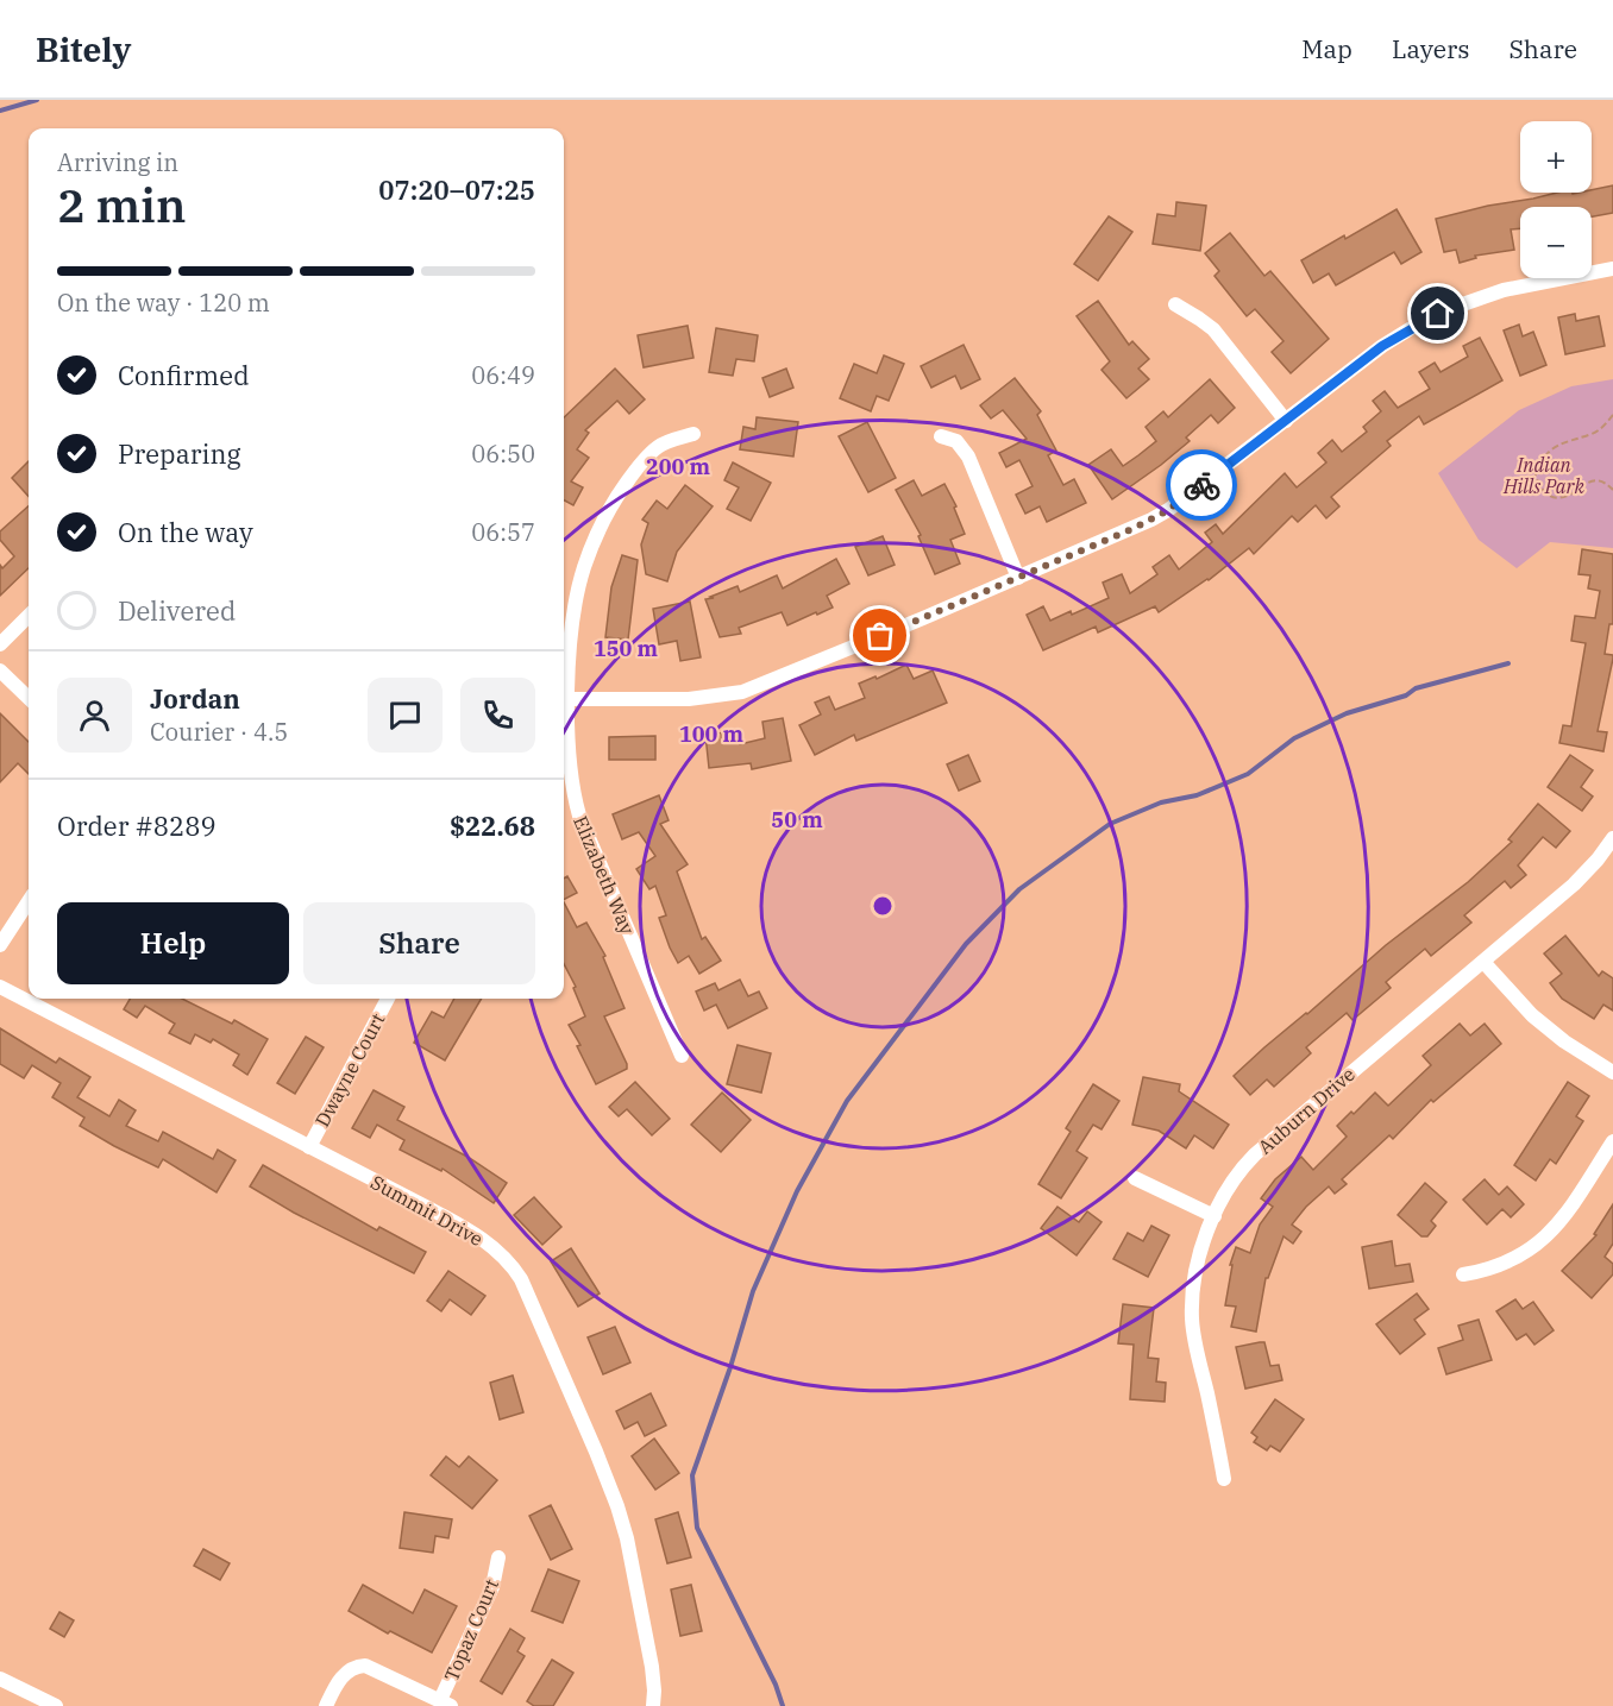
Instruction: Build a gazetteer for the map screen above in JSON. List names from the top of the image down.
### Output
{
  "streets": {
    "street": [
      "Elizabeth Way",
      "Dwayne Court",
      "Auburn Drive",
      "Summit Drive",
      "Topaz Court"
    ]
  },
  "crossings": [
    ["Dwayne Court", "Summit Drive"]
  ],
  "parks": ["Indian Hills Park"],
  "page": {
    "header": "Bitely",
    "nav": ["Map", "Layers", "Share"],
    "map_buttons": ["+", "−"],
    "heading": ["2 min", "Arriving in", "07:20–07:25"],
    "panel": [
      "Jordan",
      "Courier · 4.5",
      "Order #8289",
      "$22.68"
    ],
    "bar": "On the way · 120 m",
    "list": [
      ["Confirmed", "06:49"],
      ["Preparing", "06:50"],
      ["On the way", "06:57"],
      "Delivered"
    ],
    "buttons": ["Help", "Share"]
  },
  "rings": [
    "200 m",
    "150 m",
    "100 m",
    "50 m"
  ]
}
